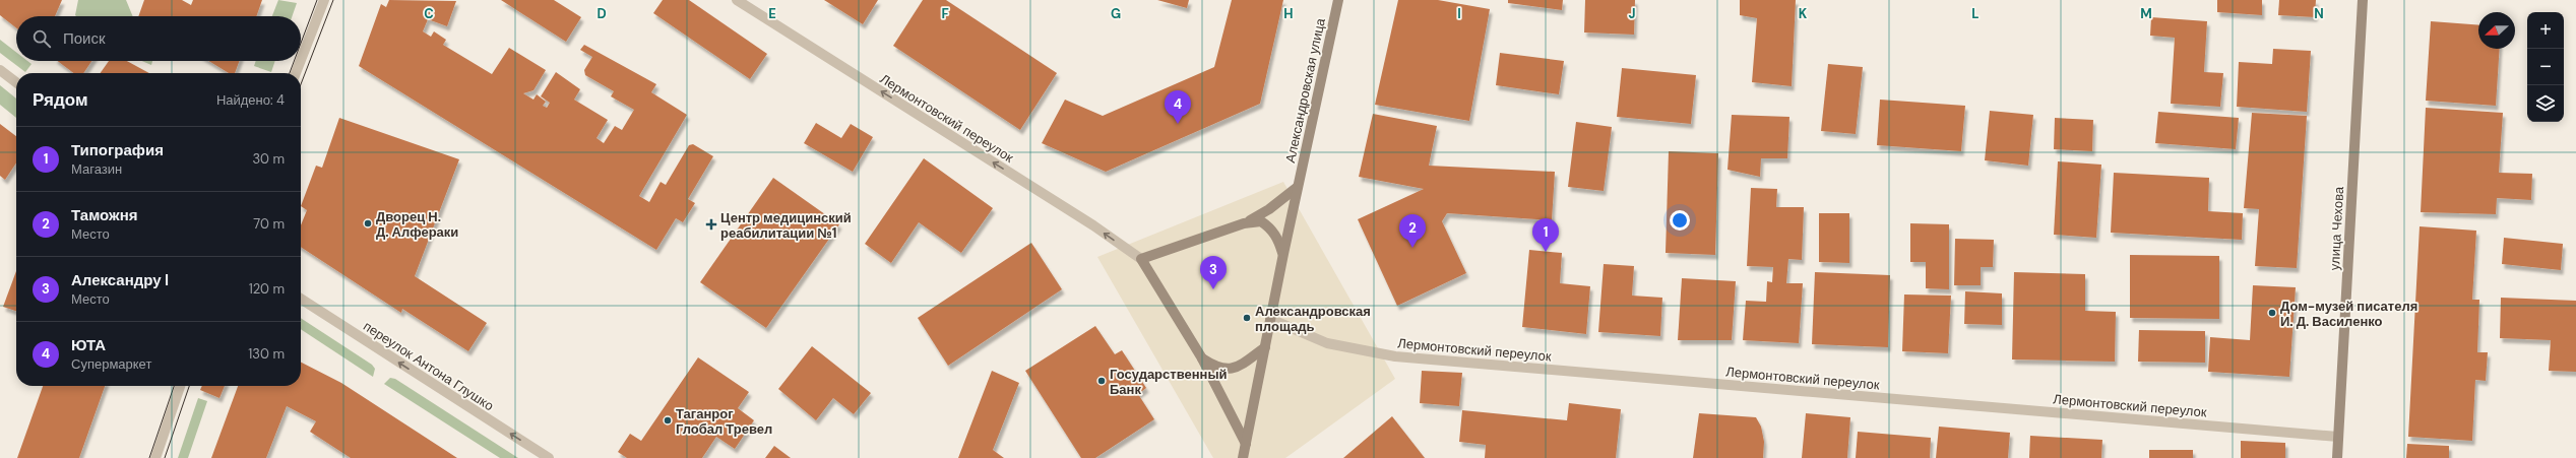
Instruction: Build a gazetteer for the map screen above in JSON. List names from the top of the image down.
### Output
{
  "streets": {
    "main road": ["Александровская улица", "улица Чехова"],
    "street": ["Лермонтовский переулок", "переулок Антона Глушко"]
  },
  "crossings": [
    ["Лермонтовский переулок", "улица Чехова"]
  ],
  "one_way": ["переулок Антона Глушко"],
  "places": {
    "other": [
      "Дворец Н. Д. Алфераки",
      "Дом-музей писателя И. Д. Василенко",
      "Александровская площадь",
      "Государственный Банк",
      "Таганрог Глобал Тревел"
    ],
    "health": ["Центр медицинский реабилитации №1"]
  },
  "north": "left",
  "page": {
    "map_buttons": ["+", "−"],
    "search": "Поиск",
    "heading": ["Рядом", "Найдено: 4"],
    "pins": [
      "4",
      "2",
      "1",
      "3"
    ],
    "list": [
      {
        "mark": "1",
        "name": "Типография",
        "note": "Магазин",
        "value": "30 m"
      },
      {
        "mark": "2",
        "name": "Таможня",
        "note": "Место",
        "value": "70 m"
      },
      {
        "mark": "3",
        "name": "Александру I",
        "note": "Место",
        "value": "120 m"
      },
      {
        "mark": "4",
        "name": "ЮТА",
        "note": "Супермаркет",
        "value": "130 m"
      }
    ]
  },
  "grid": {
    "columns": [
      "C",
      "D",
      "E",
      "F",
      "G",
      "H",
      "I",
      "J",
      "K",
      "L",
      "M",
      "N"
    ]
  }
}
